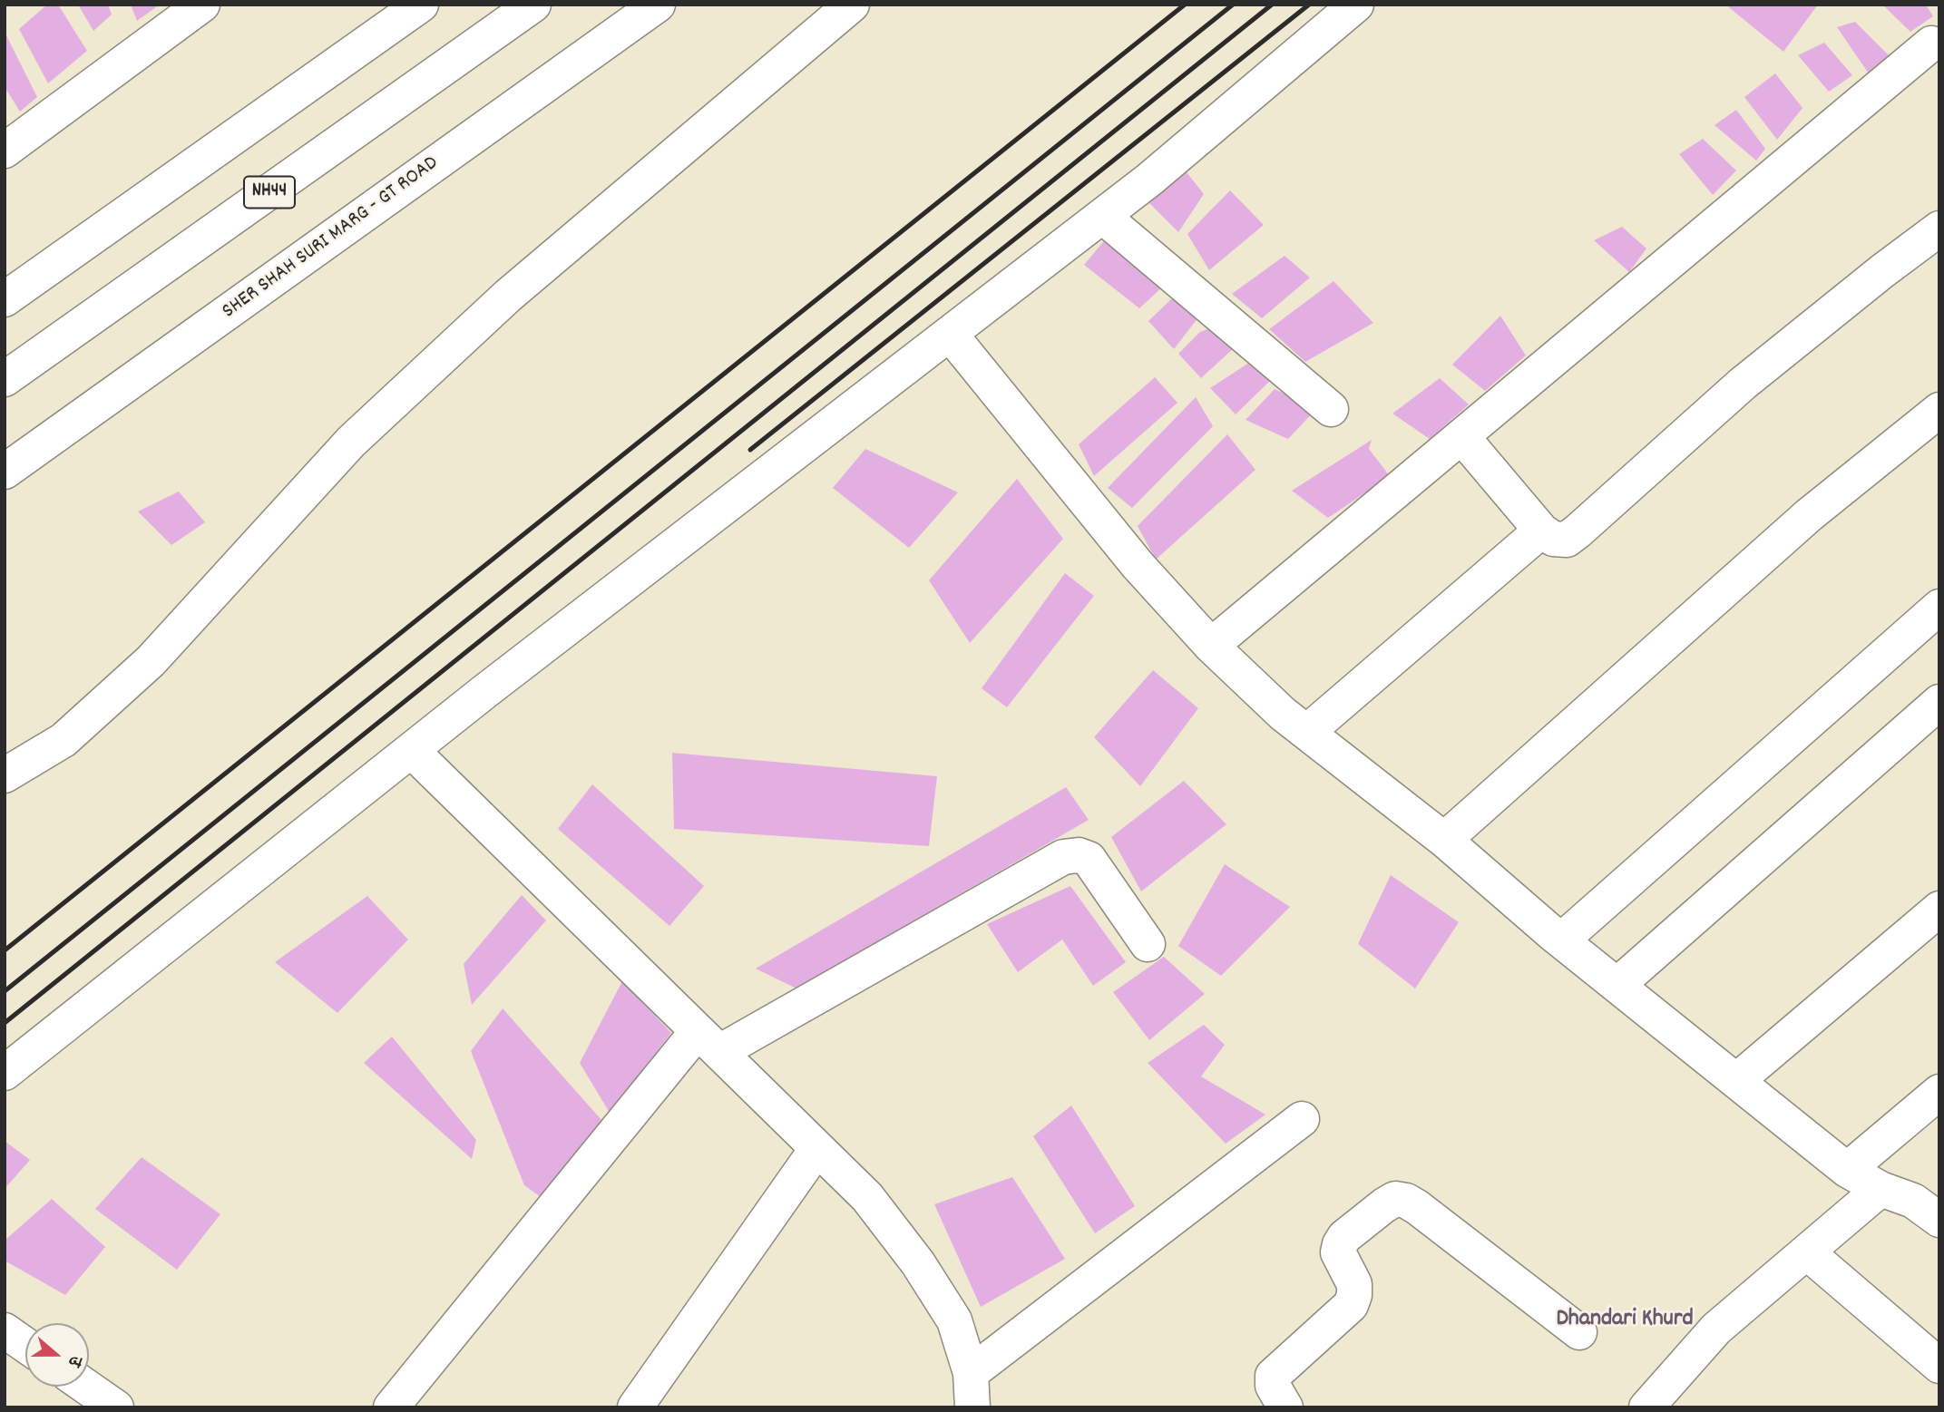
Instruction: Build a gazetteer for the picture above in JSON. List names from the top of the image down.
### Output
{
  "streets": {
    "main road": ["NH44", "SHER SHAH SURI MARG - GT ROAD"]
  },
  "districts": ["Dhandari Khurd"],
  "north": "right"
}
